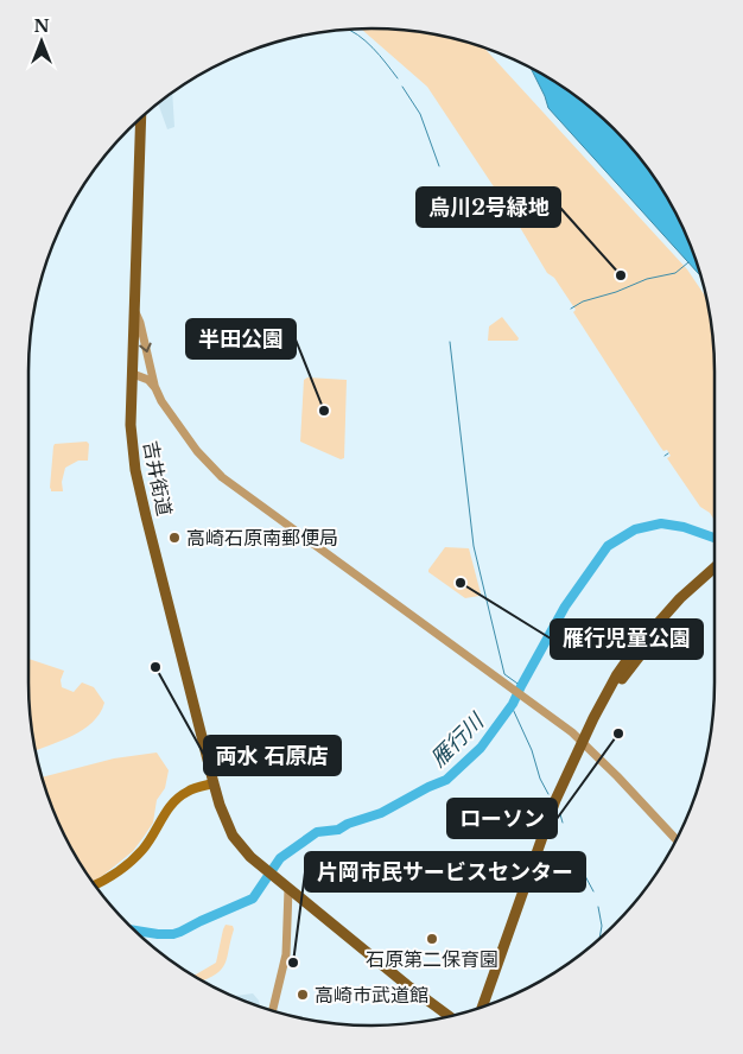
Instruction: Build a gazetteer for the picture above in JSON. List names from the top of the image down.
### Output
{
  "streets": {
    "main road": ["吉井街道"]
  },
  "water": ["雁行川"],
  "places": [
    "烏川2号緑地",
    "半田公園",
    "高崎石原南郵便局",
    "雁行児童公園",
    "両水 石原店",
    "ローソン",
    "石原第二保育園",
    "片岡市民サービスセンター",
    "高崎市武道館"
  ],
  "north": "top"
}
